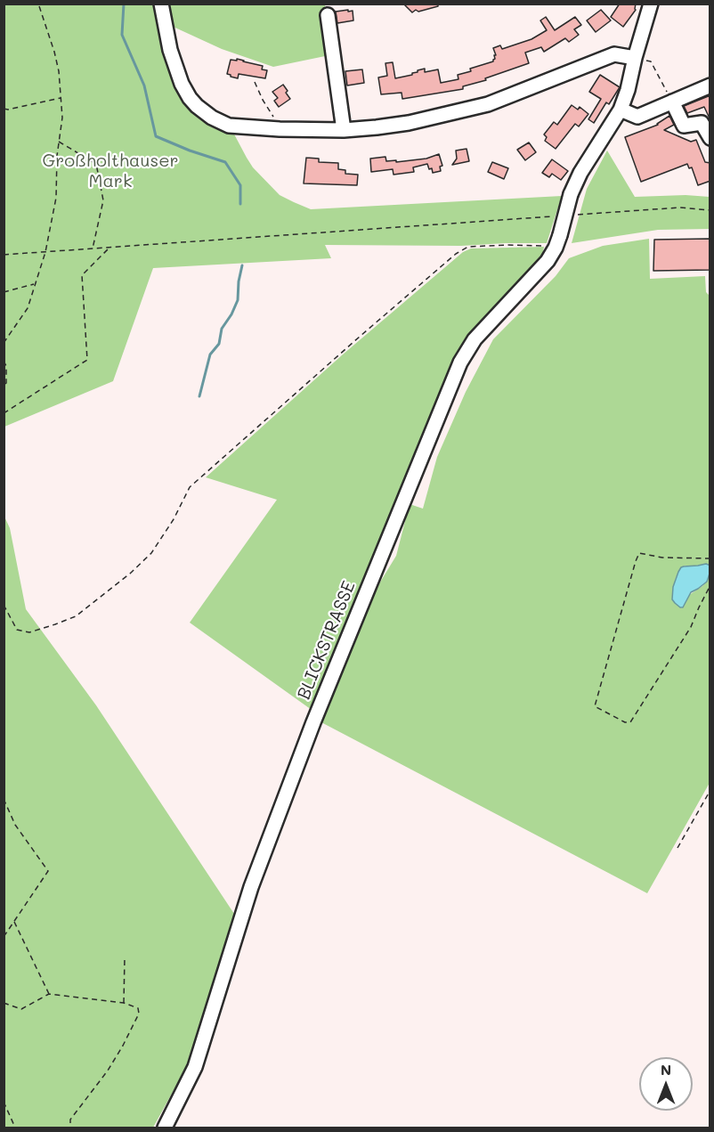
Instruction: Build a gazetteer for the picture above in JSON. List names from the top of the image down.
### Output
{
  "streets": {
    "street": ["BLICKSTRASSE"]
  },
  "parks": ["Großholthauser Mark"],
  "north": "top"
}
